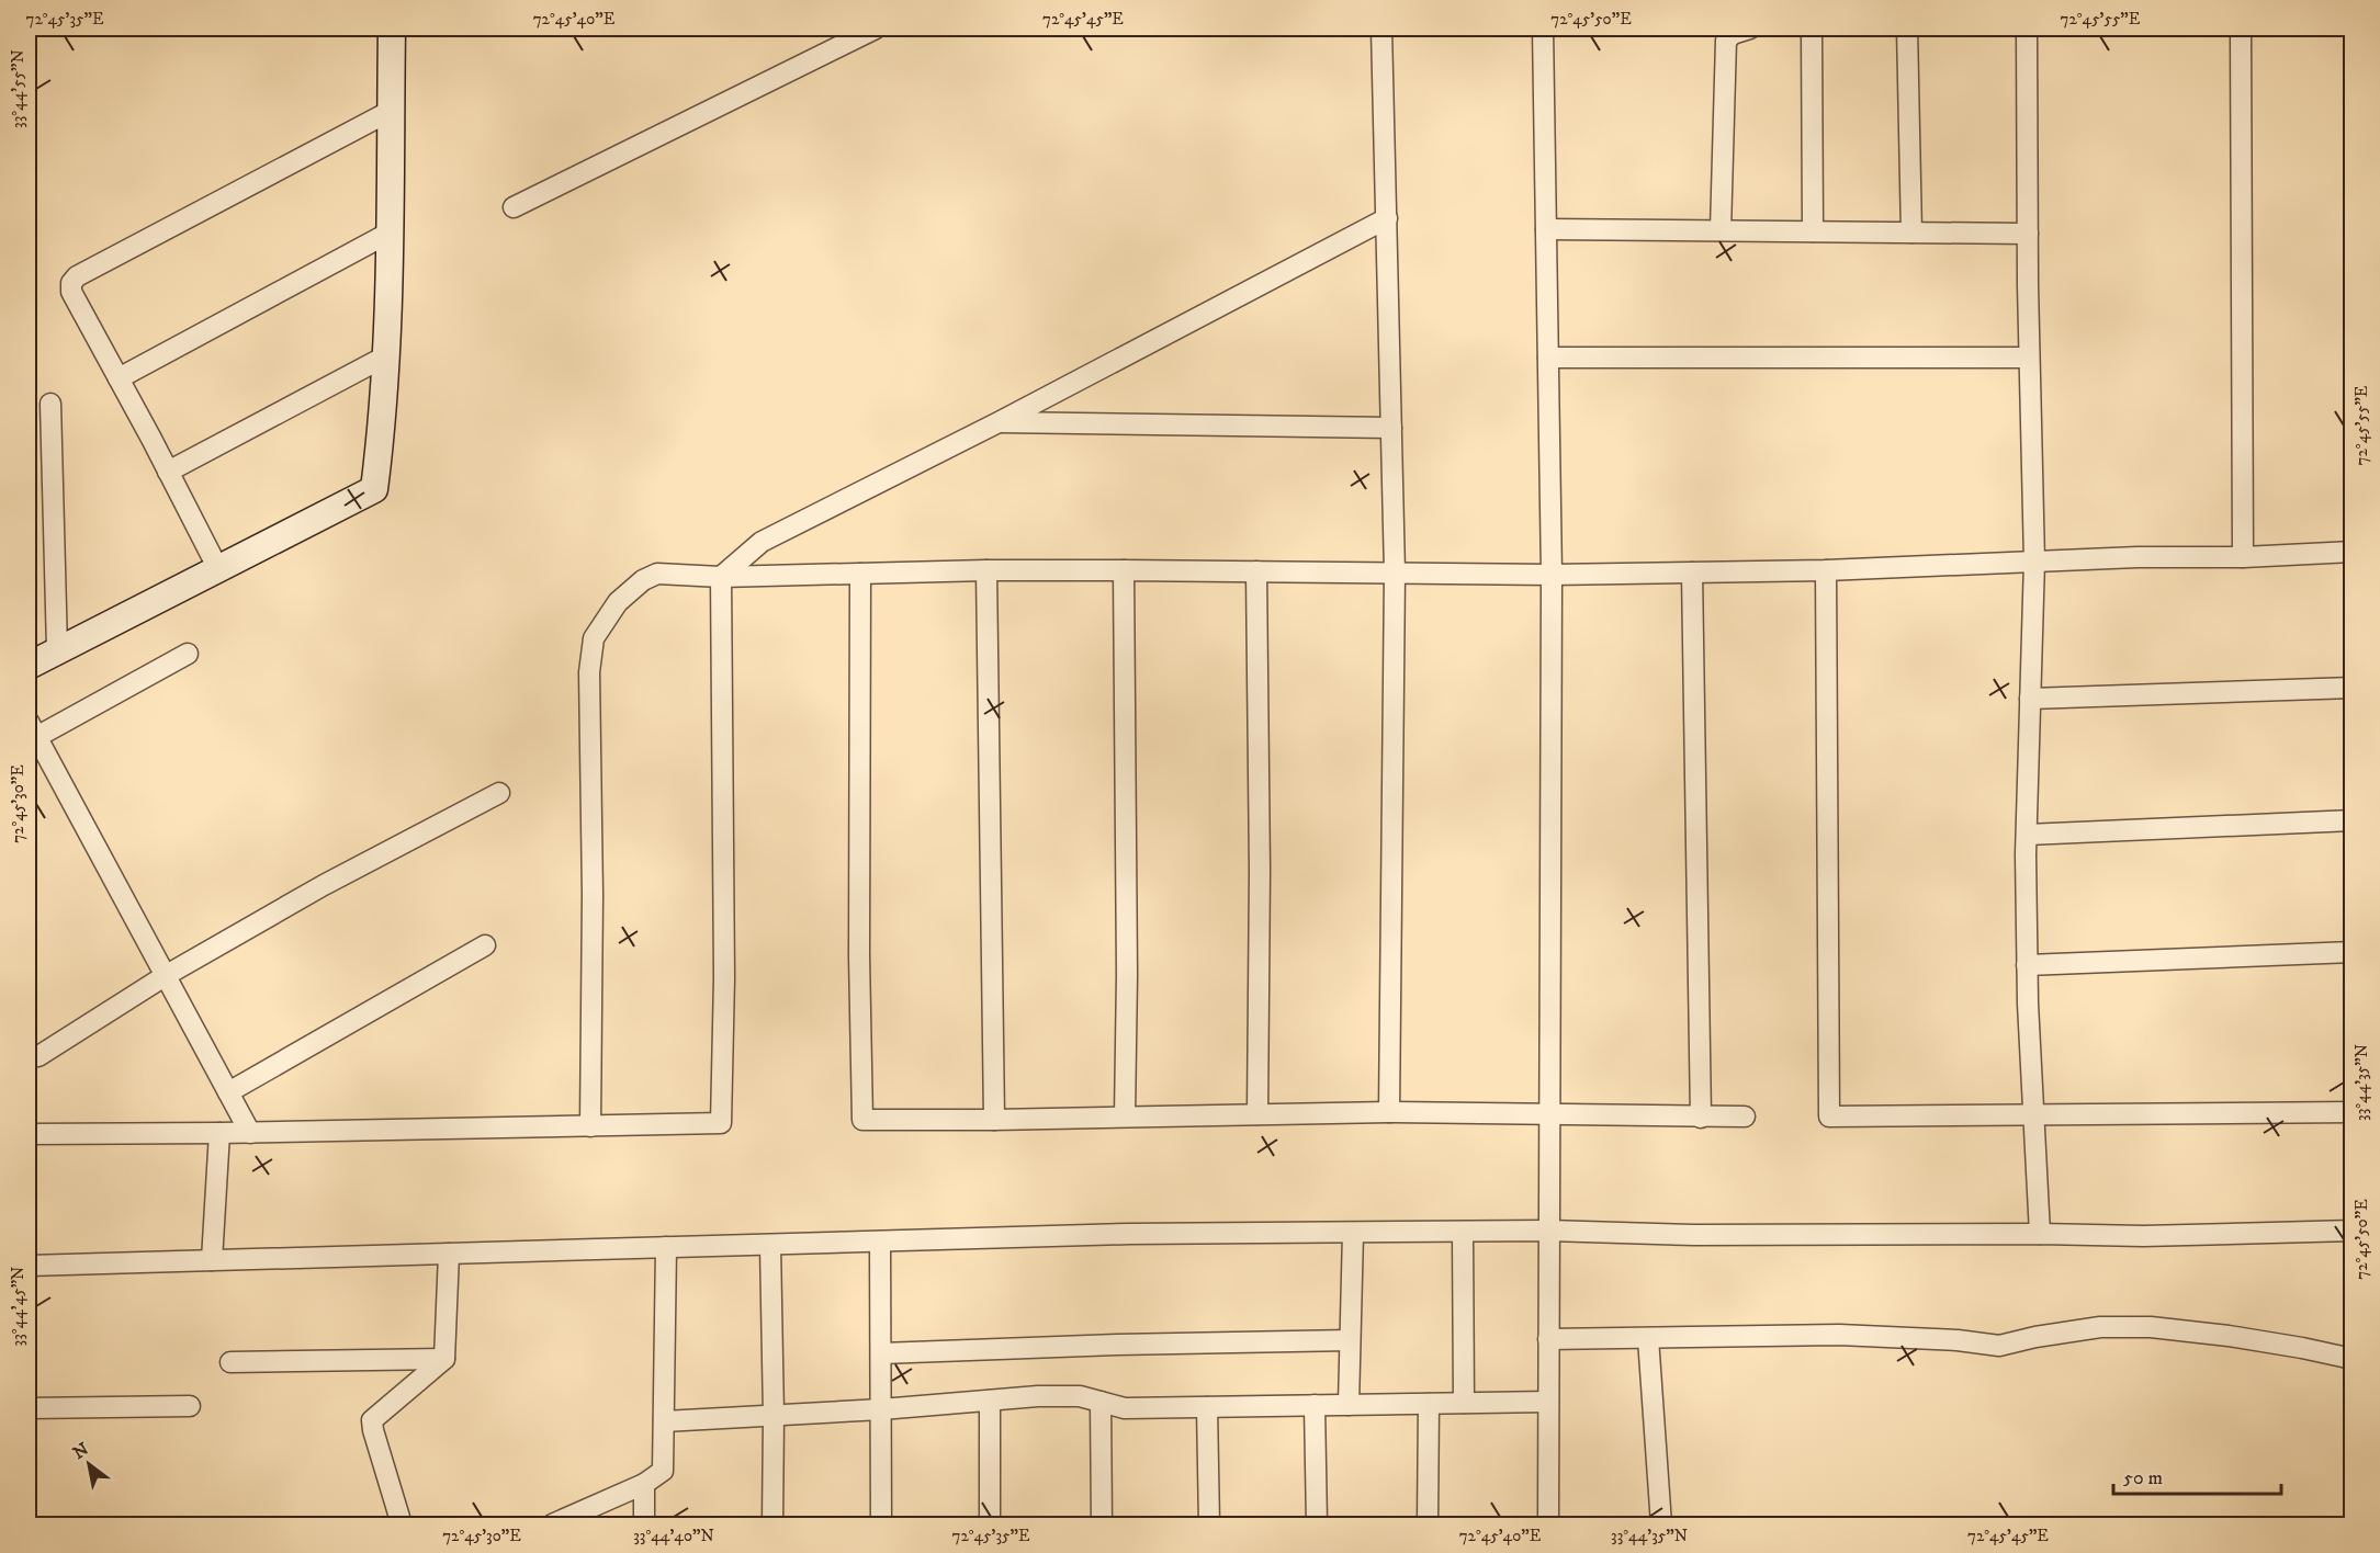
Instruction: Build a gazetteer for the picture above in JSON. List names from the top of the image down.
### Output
{
  "scale_bar": "50 m",
  "north": "top left",
  "coordinates": [
    "72°45'35\"E",
    "72°45'40\"E",
    "72°45'45\"E",
    "72°45'50\"E",
    "72°45'55\"E",
    "33°44'55\"N",
    "72°45'30\"E",
    "33°44'35\"N",
    "33°44'45\"N",
    "33°44'40\"N"
  ]
}
